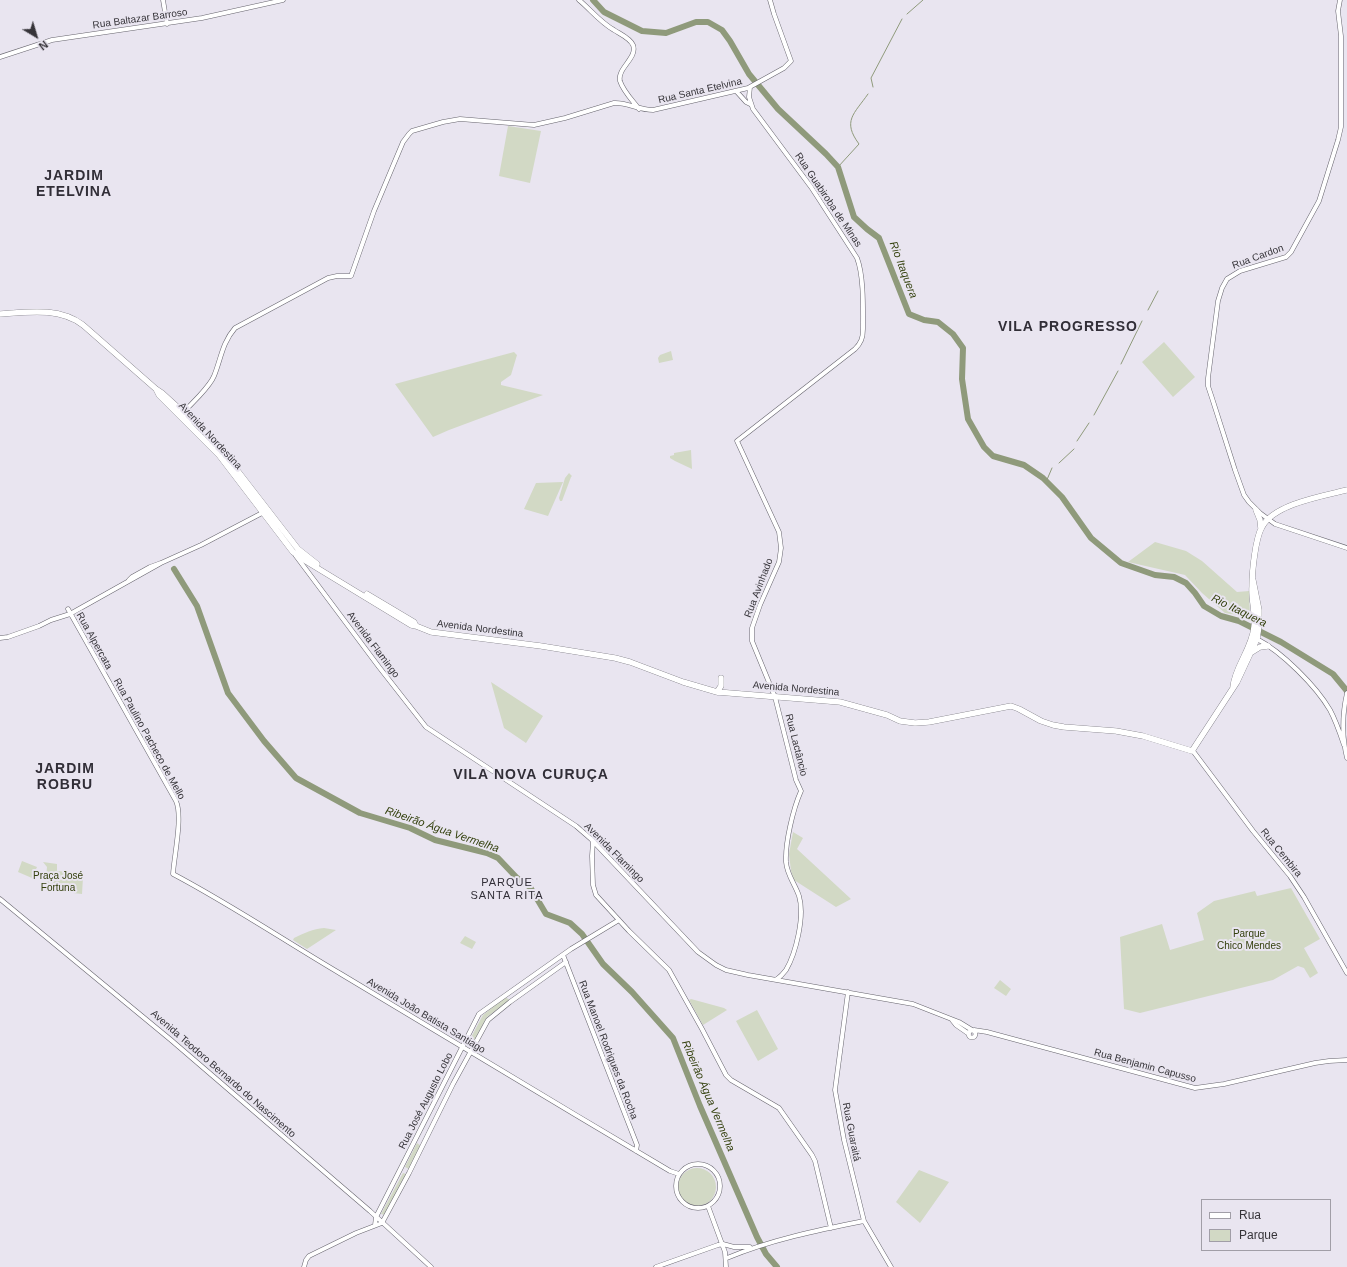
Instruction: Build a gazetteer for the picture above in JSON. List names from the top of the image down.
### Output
{
  "streets": {
    "main road": ["Avenida Nordestina"],
    "street": [
      "Rua Baltazar Barroso",
      "Rua Santa Etelvina",
      "Rua Guabiroba de Minas",
      "Rua Cardon",
      "Rua Avinhado",
      "Rua Alpercata",
      "Avenida Flamingo",
      "Rua Paulino Pacheco de Mello",
      "Rua Lactâncio",
      "Rua Cembira",
      "Avenida João Batista Santiago",
      "Rua Manoel Rodrigues da Rocha",
      "Rua Benjamin Capusso",
      "Avenida Teodoro Bernardo do Nascimento",
      "Rua José Augusto Lobo",
      "Rua Guaraitá"
    ]
  },
  "crossings": [
    ["Rua Santa Etelvina", "Rua Guabiroba de Minas"],
    ["Rua Santa Etelvina", "Avenida Nordestina"],
    ["Rua Guabiroba de Minas", "Rua Avinhado"],
    ["Avenida Nordestina", "Rua Avinhado"],
    ["Avenida Nordestina", "Avenida Flamingo"],
    ["Avenida Nordestina", "Rua Lactâncio"],
    ["Avenida Nordestina", "Rua Cembira"],
    ["Rua Avinhado", "Rua Lactâncio"],
    ["Rua Alpercata", "Rua Paulino Pacheco de Mello"],
    ["Avenida Flamingo", "Rua Lactâncio"],
    ["Avenida Flamingo", "Rua Benjamin Capusso"],
    ["Avenida Flamingo", "Rua Guaraitá"],
    ["Rua Paulino Pacheco de Mello", "Avenida João Batista Santiago"],
    ["Avenida João Batista Santiago", "Rua Manoel Rodrigues da Rocha"],
    ["Avenida João Batista Santiago", "Rua José Augusto Lobo"],
    ["Rua Manoel Rodrigues da Rocha", "Rua José Augusto Lobo"],
    ["Avenida Teodoro Bernardo do Nascimento", "Rua José Augusto Lobo"]
  ],
  "districts": [
    "JARDIM ETELVINA",
    "VILA PROGRESSO",
    "JARDIM ROBRU",
    "VILA NOVA CURUÇA",
    "PARQUE SANTA RITA"
  ],
  "water": ["Rio Itaquera", "Ribeirão Água Vermelha"],
  "parks": ["Praça José Fortuna", "Parque Chico Mendes"],
  "legend": ["Rua", "Parque"],
  "north": "bottom right"
}
